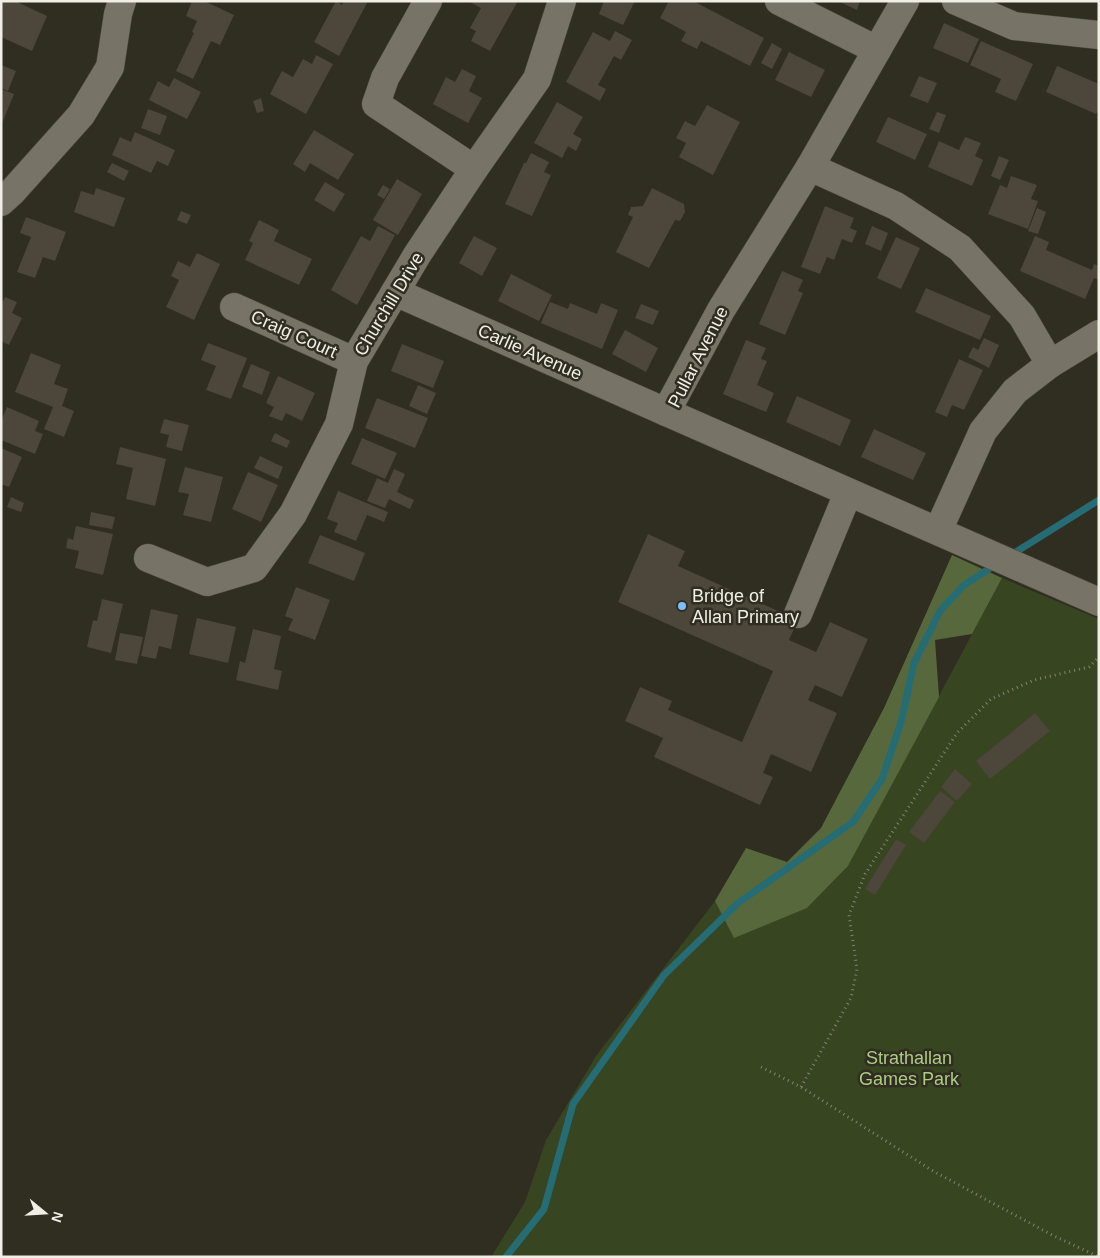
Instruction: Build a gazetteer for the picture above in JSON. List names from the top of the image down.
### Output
{
  "streets": {
    "street": [
      "Churchill Drive",
      "Craig Court",
      "Carlie Avenue",
      "Pullar Avenue"
    ]
  },
  "crossings": [
    ["Churchill Drive", "Craig Court"],
    ["Churchill Drive", "Carlie Avenue"],
    ["Carlie Avenue", "Pullar Avenue"]
  ],
  "parks": ["Strathallan Games Park"],
  "places": ["Bridge of Allan Primary"],
  "north": "right"
}
